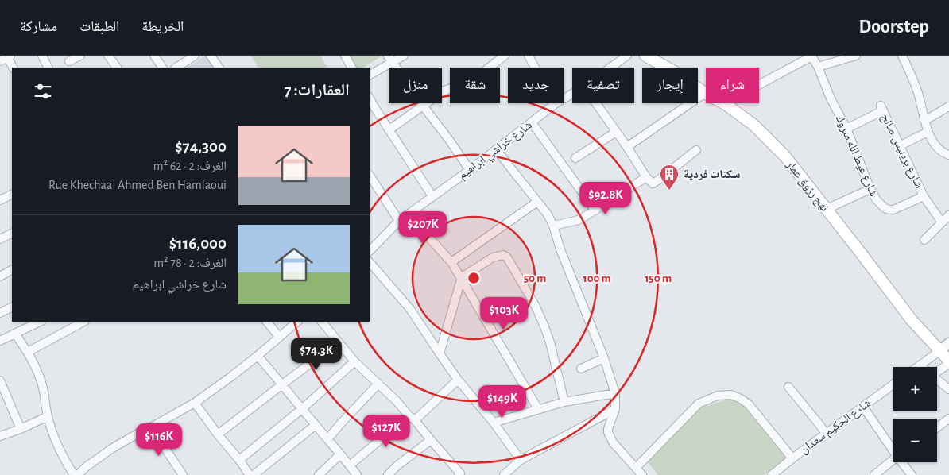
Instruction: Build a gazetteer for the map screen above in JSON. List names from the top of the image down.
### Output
{
  "streets": {
    "main road": ["نهج رزوق عمار"],
    "street": [
      "شارع خراشي ابراهيم",
      "شارع برينيس صالح",
      "شارع عيط الله مبروك",
      "شارع الحكيم سعدان"
    ]
  },
  "crossings": [
    ["شارع برينيس صالح", "شارع عيط الله مبروك"]
  ],
  "places": {
    "building": ["سكنات فردية"]
  },
  "page": {
    "header": "Doorstep",
    "nav": ["الخريطة", "الطبقات", "مشاركة"],
    "chip": [
      "شراء",
      "إيجار",
      "تصفية",
      "جديد",
      "شقة",
      "منزل"
    ],
    "heading": "العقارات: 7",
    "list": [
      {
        "name": "$74,300",
        "note": "الغرف: 2 · 62 m² · Rue Khechaai Ahmed Ben Hamlaoui"
      },
      {
        "name": "$116,000",
        "note": "الغرف: 2 · 78 m² · شارع خراشي ابراهيم"
      }
    ],
    "price": [
      "$92.8K",
      "$207K",
      "$103K",
      "$74.3K",
      "$149K",
      "$127K",
      "$116K"
    ],
    "map_buttons": ["+", "−"]
  },
  "rings": ["50 m", "100 m", "150 m"]
}
